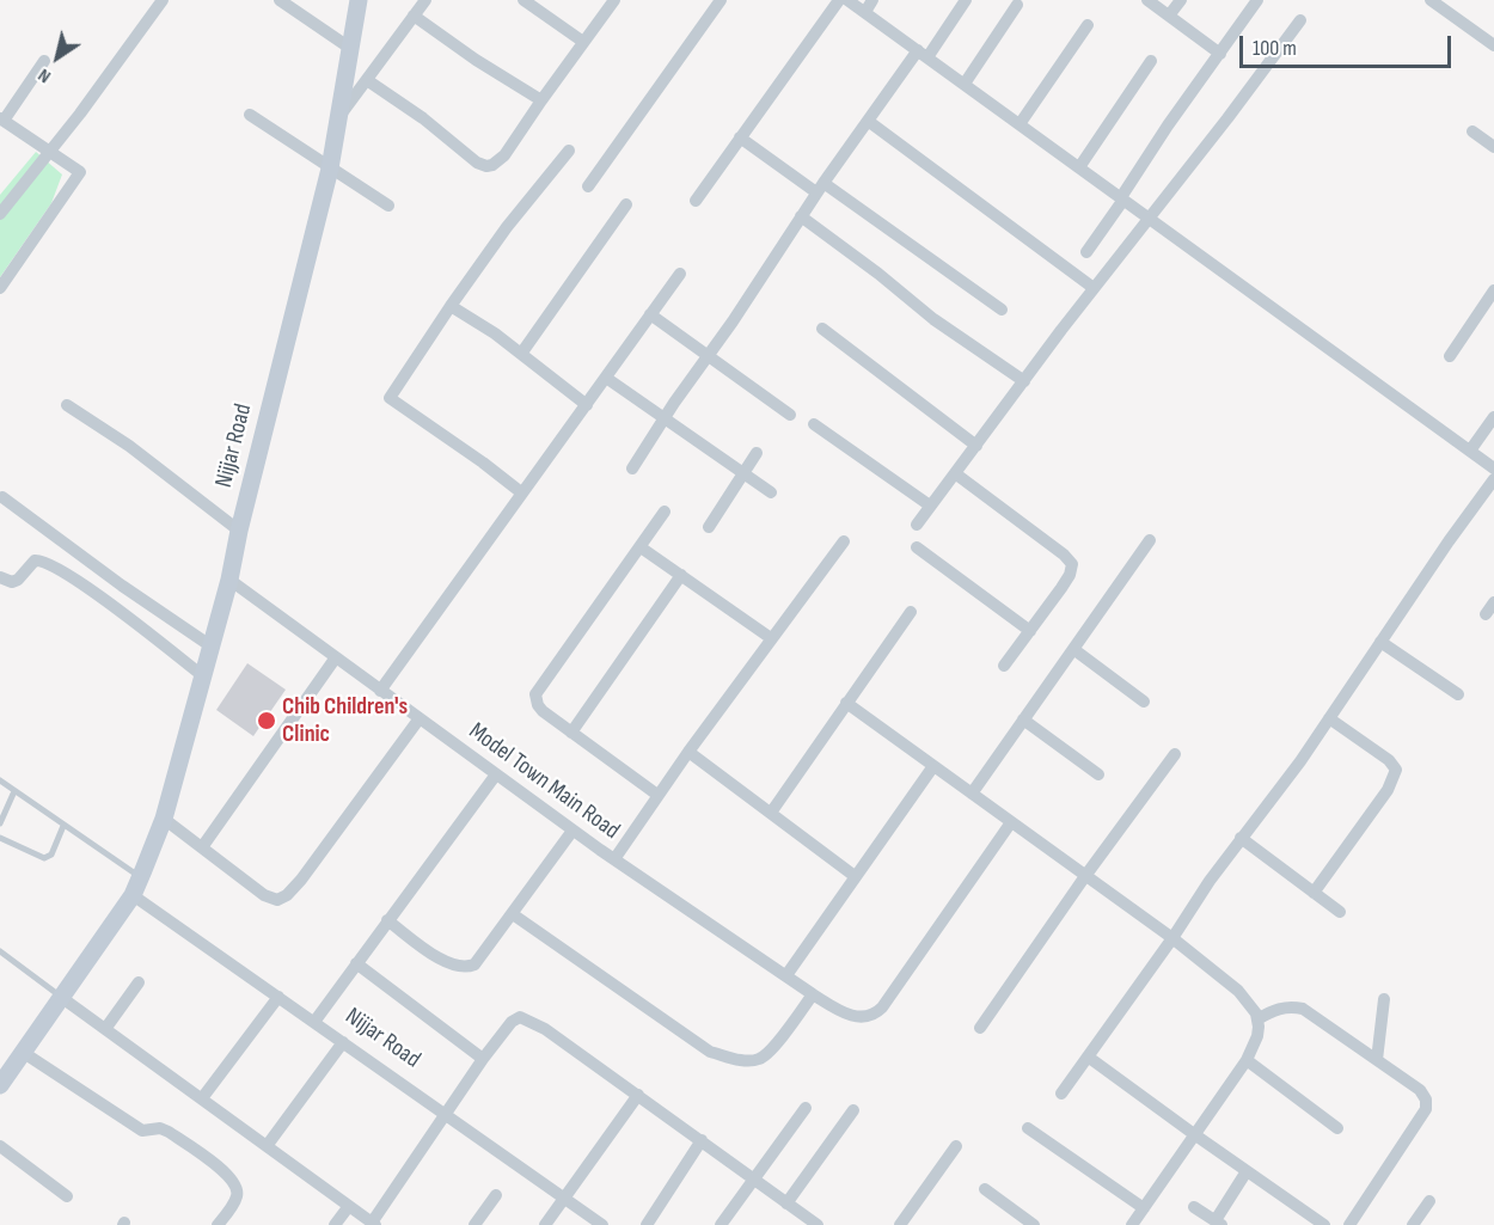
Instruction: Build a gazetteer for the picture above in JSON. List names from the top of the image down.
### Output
{
  "streets": {
    "street": ["Nijjar Road", "Model Town Main Road"]
  },
  "crossings": [
    ["Nijjar Road", "Model Town Main Road"]
  ],
  "places": ["Chib Children's Clinic"],
  "scale_bar": "100 m",
  "north": "bottom left"
}
